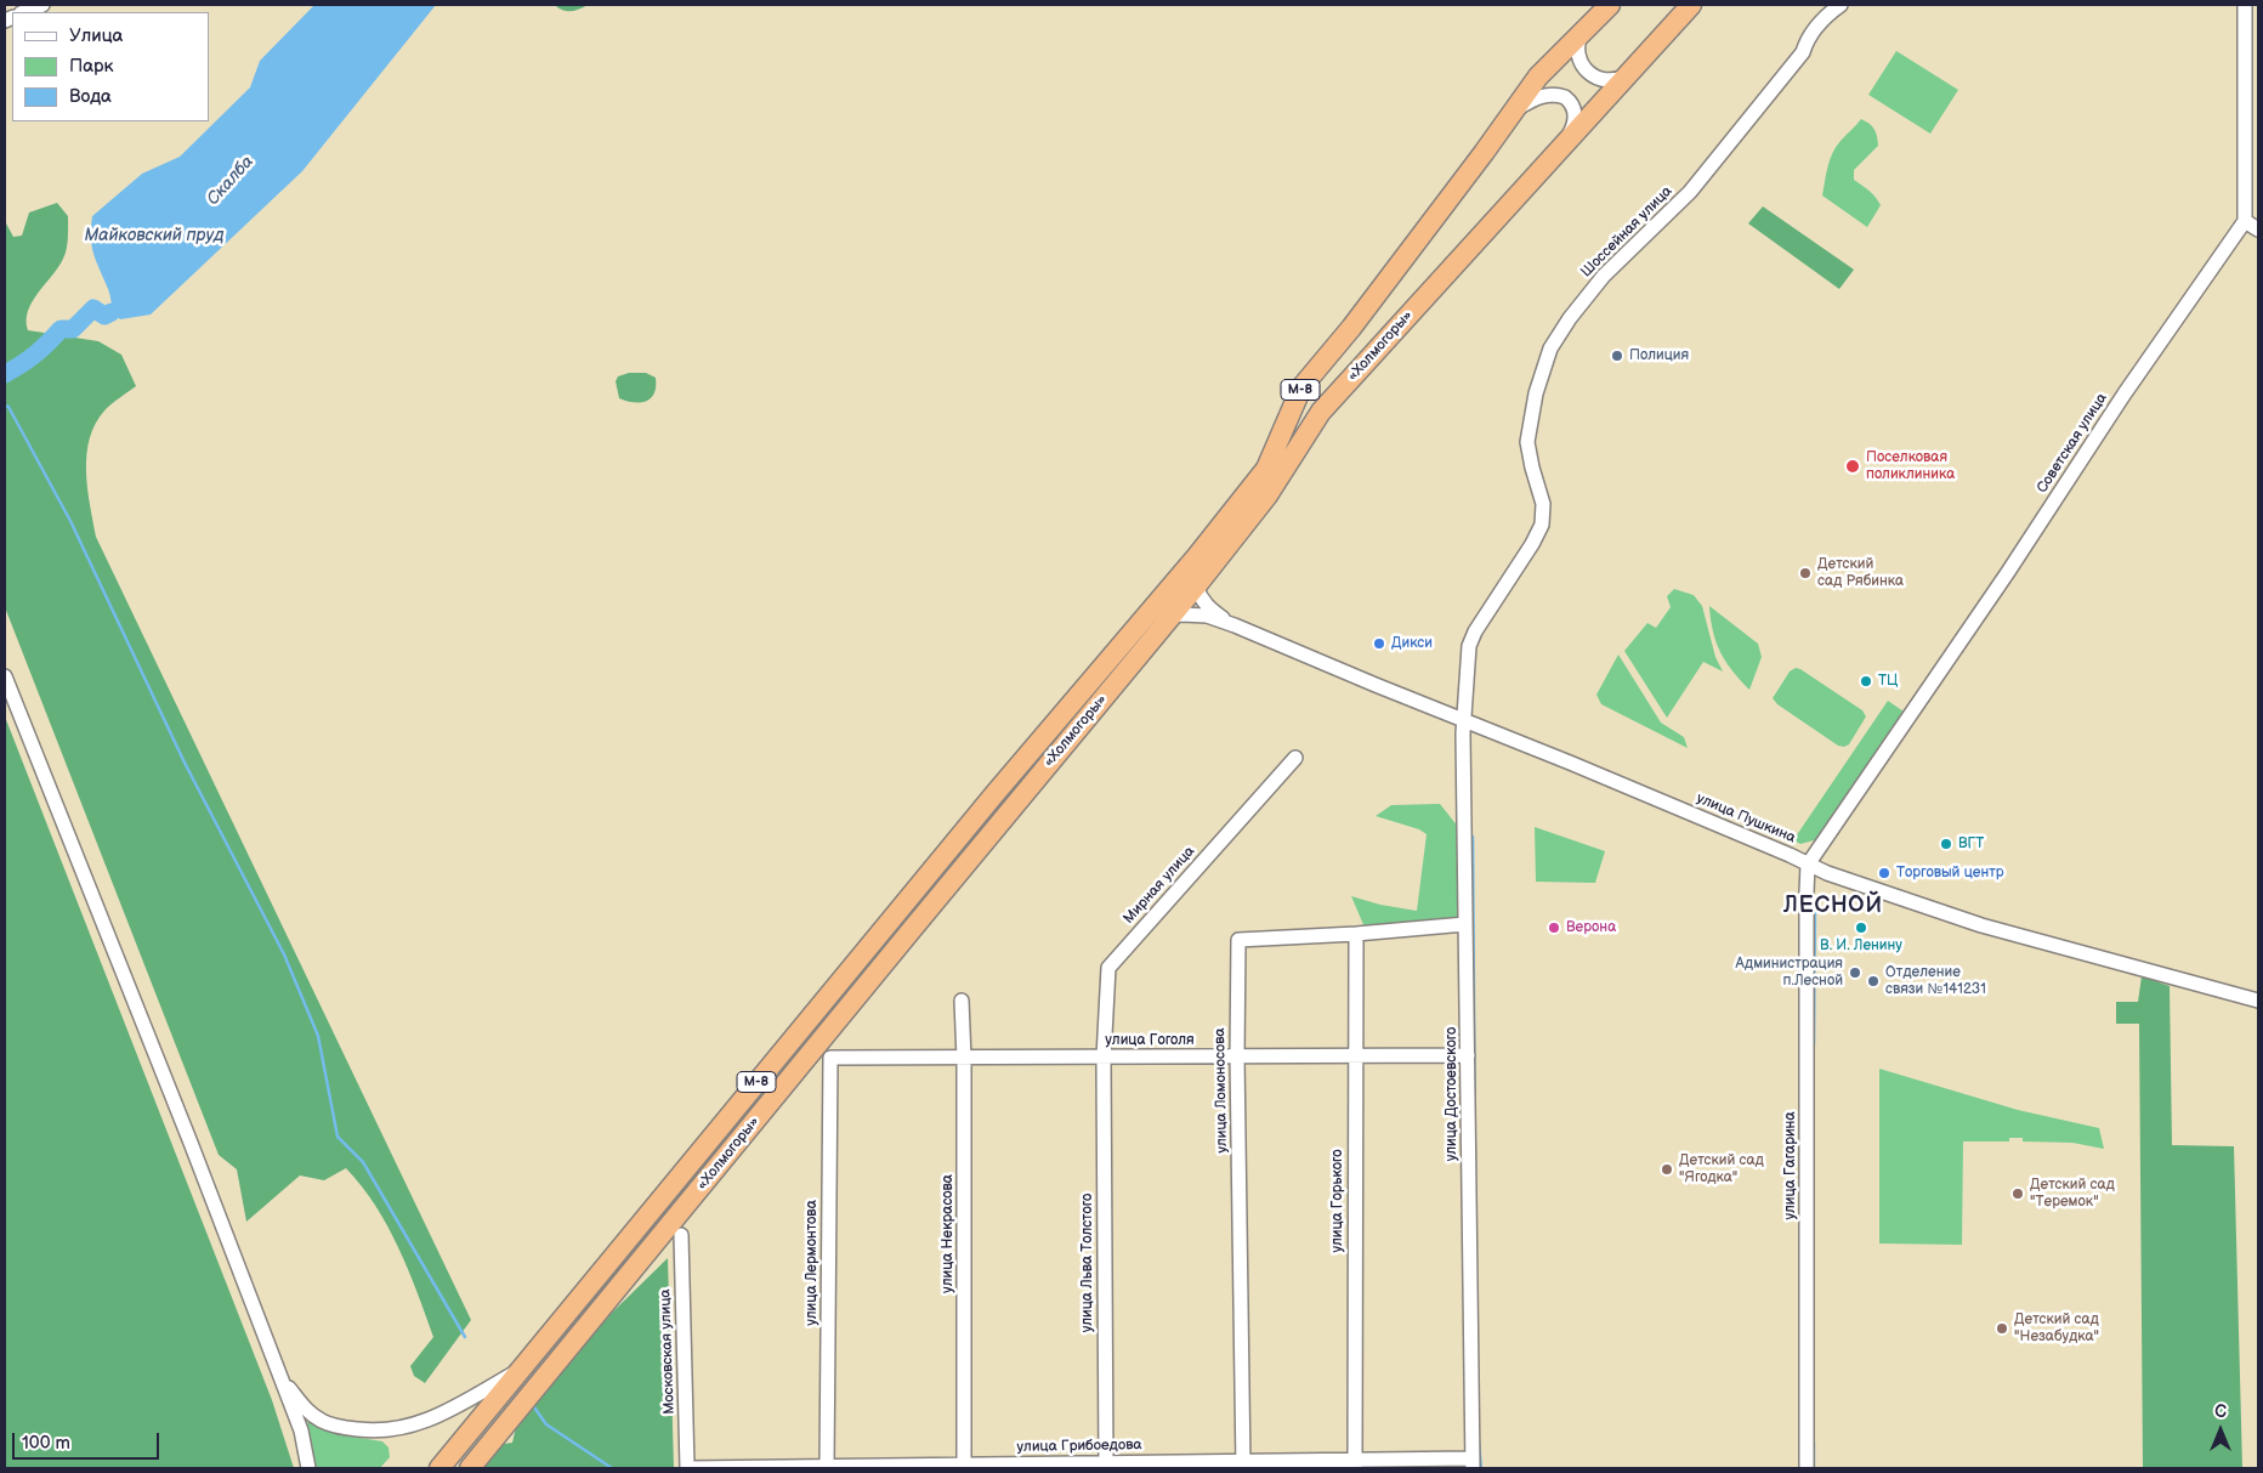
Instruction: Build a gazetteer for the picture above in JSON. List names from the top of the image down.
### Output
{
  "streets": {
    "highway": ["«Холмогоры»", "М-8"],
    "street": [
      "Шоссейная улица",
      "Советская улица",
      "улица Пушкина",
      "Мирная улица",
      "улица Гоголя",
      "улица Ломоносова",
      "улица Достоевского",
      "улица Гагарина",
      "улица Горького",
      "улица Некрасова",
      "улица Лермонтова",
      "улица Льва Толстого",
      "Московская улица",
      "улица Грибоедова"
    ]
  },
  "crossings": [
    ["Шоссейная улица", "улица Пушкина"],
    ["Шоссейная улица", "улица Достоевского"],
    ["Советская улица", "улица Пушкина"],
    ["Советская улица", "улица Гагарина"],
    ["улица Пушкина", "улица Достоевского"],
    ["улица Пушкина", "улица Гагарина"],
    ["Мирная улица", "улица Гоголя"],
    ["Мирная улица", "улица Льва Толстого"],
    ["улица Гоголя", "улица Ломоносова"],
    ["улица Гоголя", "улица Достоевского"],
    ["улица Гоголя", "улица Горького"],
    ["улица Гоголя", "улица Некрасова"],
    ["улица Гоголя", "улица Лермонтова"],
    ["улица Гоголя", "улица Льва Толстого"],
    ["улица Ломоносова", "улица Достоевского"],
    ["улица Ломоносова", "улица Горького"],
    ["улица Ломоносова", "улица Грибоедова"],
    ["улица Достоевского", "улица Грибоедова"],
    ["улица Горького", "улица Грибоедова"],
    ["улица Некрасова", "улица Грибоедова"],
    ["улица Лермонтова", "улица Грибоедова"],
    ["улица Льва Толстого", "улица Грибоедова"],
    ["Московская улица", "улица Грибоедова"]
  ],
  "districts": ["ЛЕСНОЙ"],
  "water": ["Скалба", "Майковский пруд"],
  "places": [
    "Полиция",
    "Поселковая поликлиника",
    "Детский сад Рябинка",
    "Дикси",
    "ТЦ",
    "ВГТ",
    "Торговый центр",
    "Верона",
    "В. И. Ленину",
    "Администрация п.Лесной",
    "Отделение связи №141231",
    "Детский сад \"Ягодка\"",
    "Детский сад \"Теремок\"",
    "Детский сад \"Незабудка\""
  ],
  "legend": ["Улица", "Парк", "Вода"],
  "scale_bar": "100 m",
  "north": "top"
}
